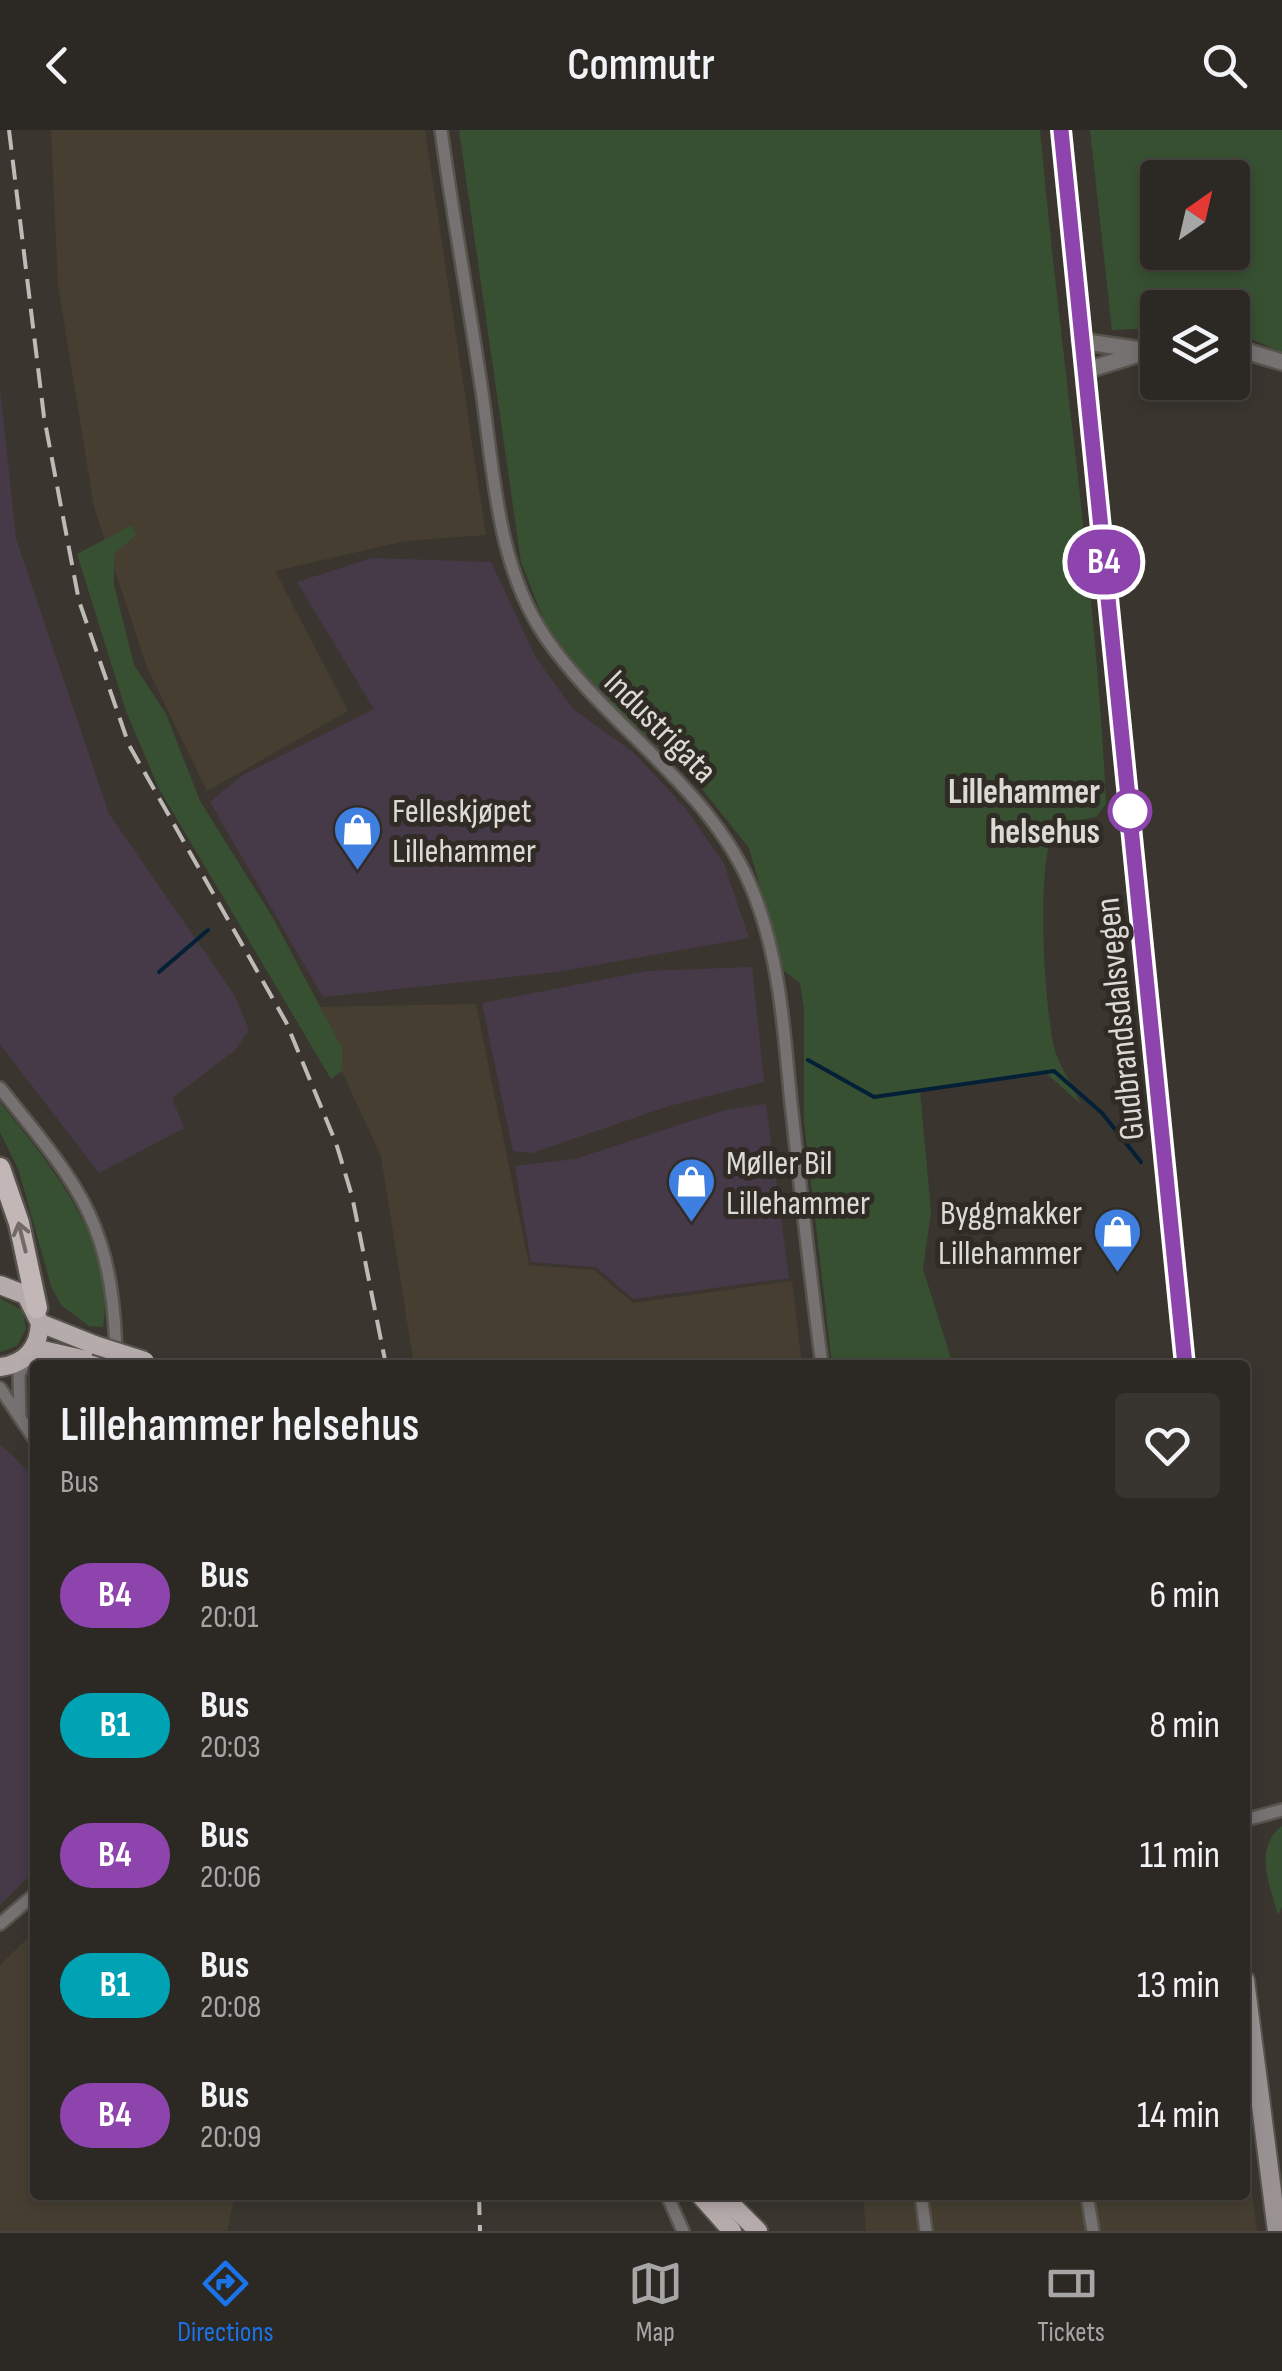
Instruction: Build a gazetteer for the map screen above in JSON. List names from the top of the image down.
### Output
{
  "streets": {
    "main road": ["Gudbrandsdalsvegen"],
    "street": ["Industrigata"]
  },
  "places": {
    "other": ["Lillehammer helsehus"],
    "shop": ["Felleskjøpet Lillehammer", "Møller Bil Lillehammer", "Byggmakker Lillehammer"]
  },
  "lines": ["bus line B4"],
  "north": "top right",
  "page": {
    "header": "Commutr",
    "on_map": "B4",
    "heading": ["Lillehammer helsehus", "Bus"],
    "list": [
      {
        "mark": "B4",
        "name": "Bus",
        "note": "20:01",
        "value": "6 min"
      },
      {
        "mark": "B1",
        "name": "Bus",
        "note": "20:03",
        "value": "8 min"
      },
      {
        "mark": "B4",
        "name": "Bus",
        "note": "20:06",
        "value": "11 min"
      },
      {
        "mark": "B1",
        "name": "Bus",
        "note": "20:08",
        "value": "13 min"
      },
      {
        "mark": "B4",
        "name": "Bus",
        "note": "20:09",
        "value": "14 min"
      }
    ],
    "tabs": ["Directions", "Map", "Tickets"]
  }
}
